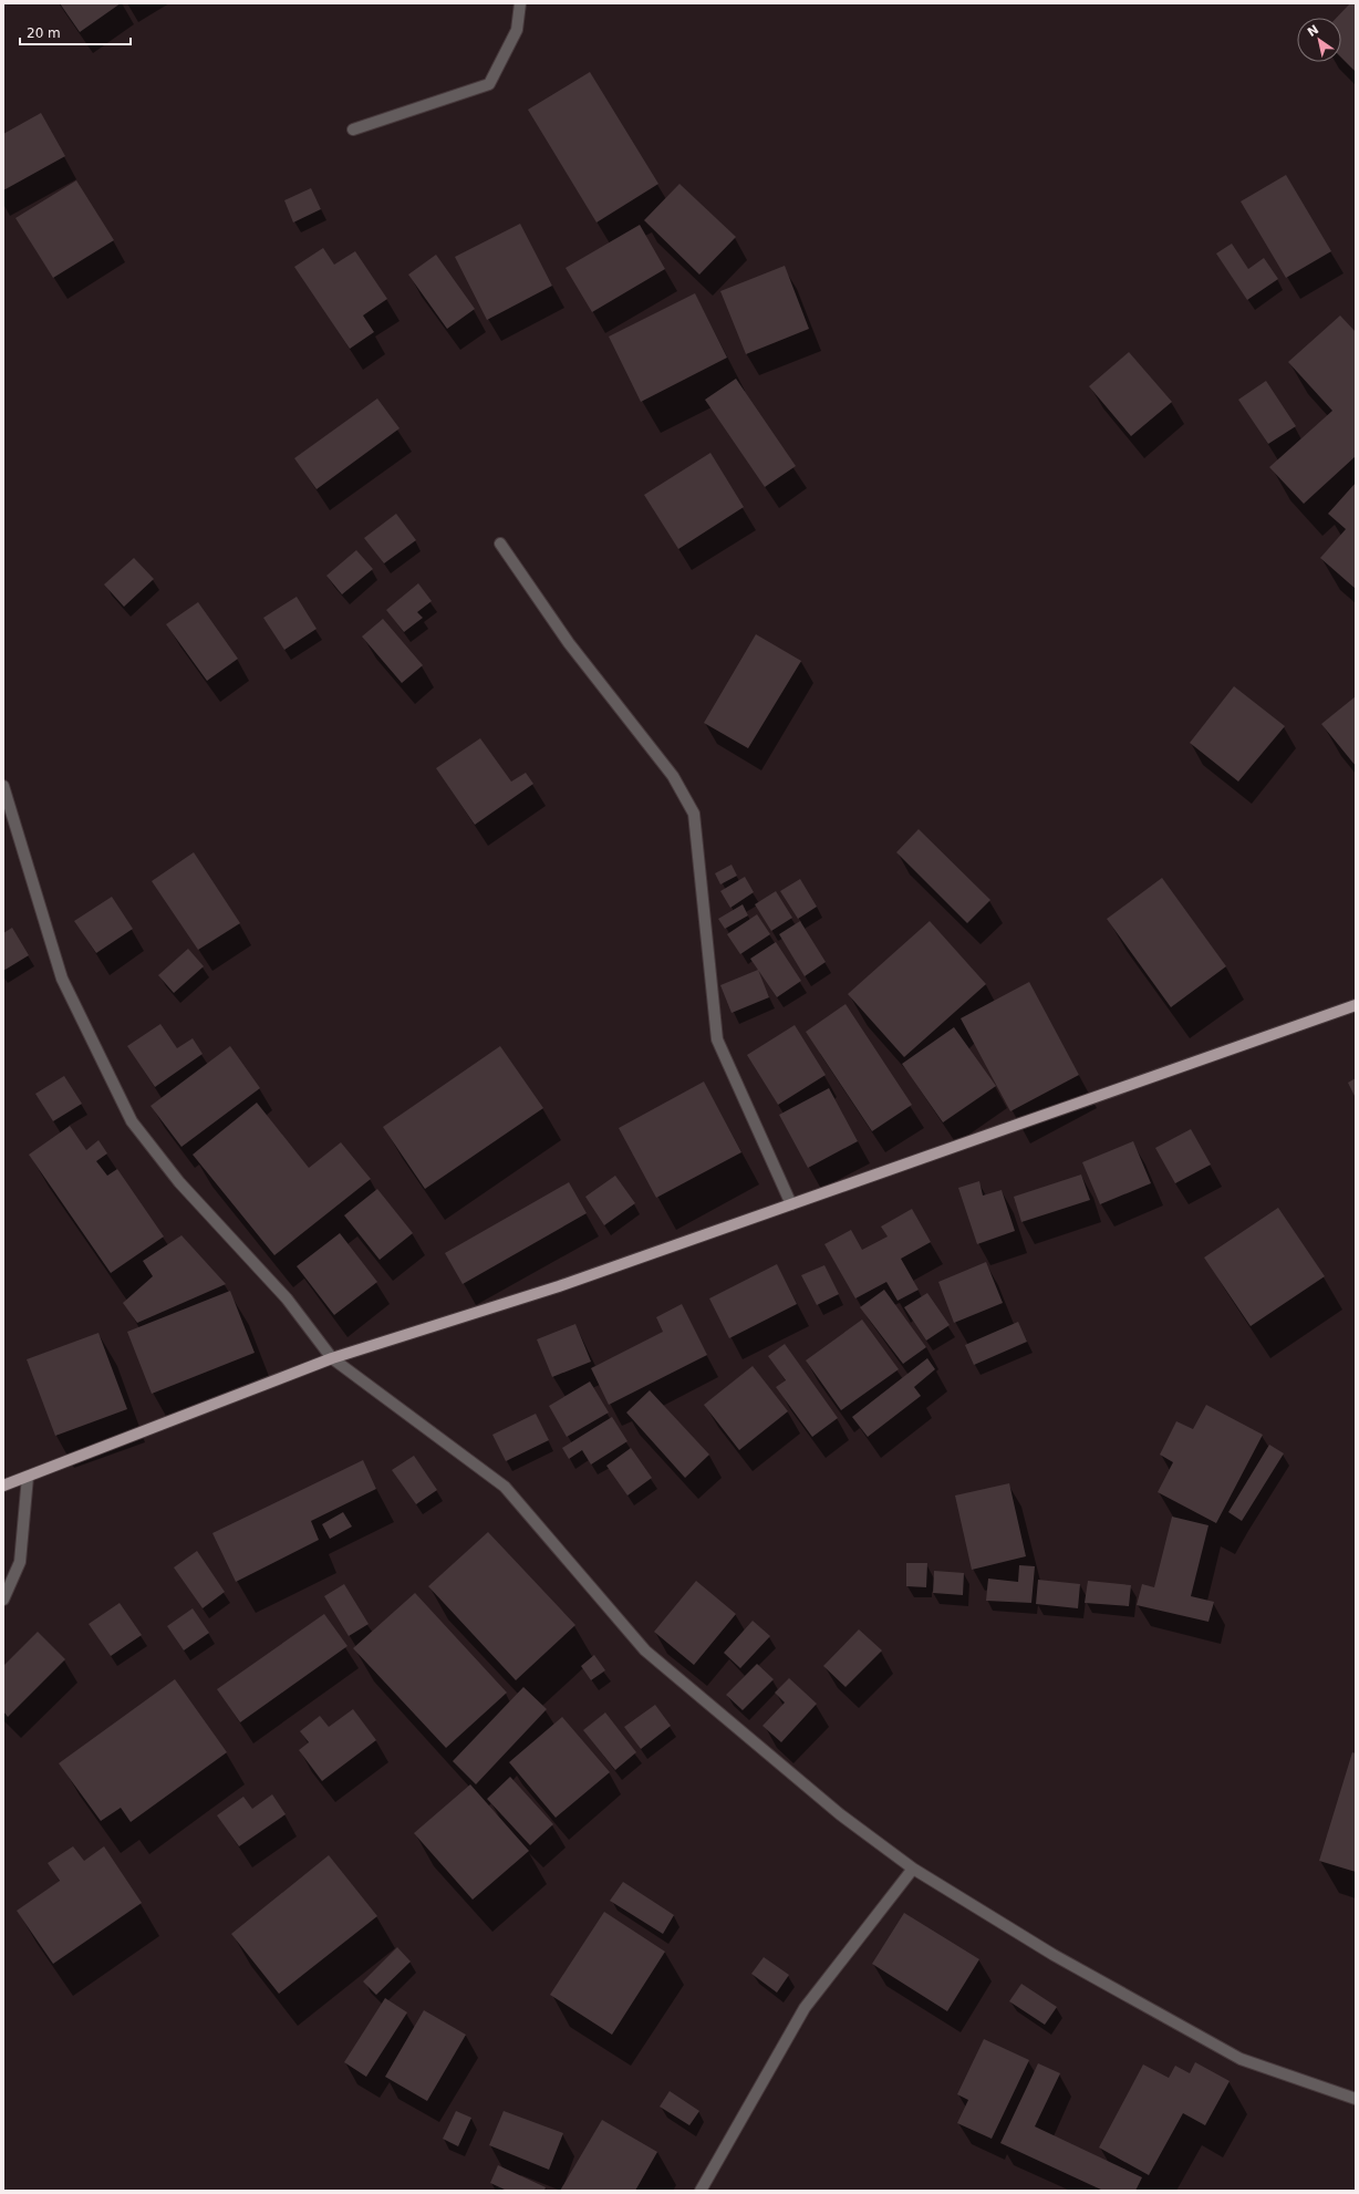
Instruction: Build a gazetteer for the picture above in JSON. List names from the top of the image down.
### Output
{
  "scale_bar": "20 m",
  "north": "top left"
}
